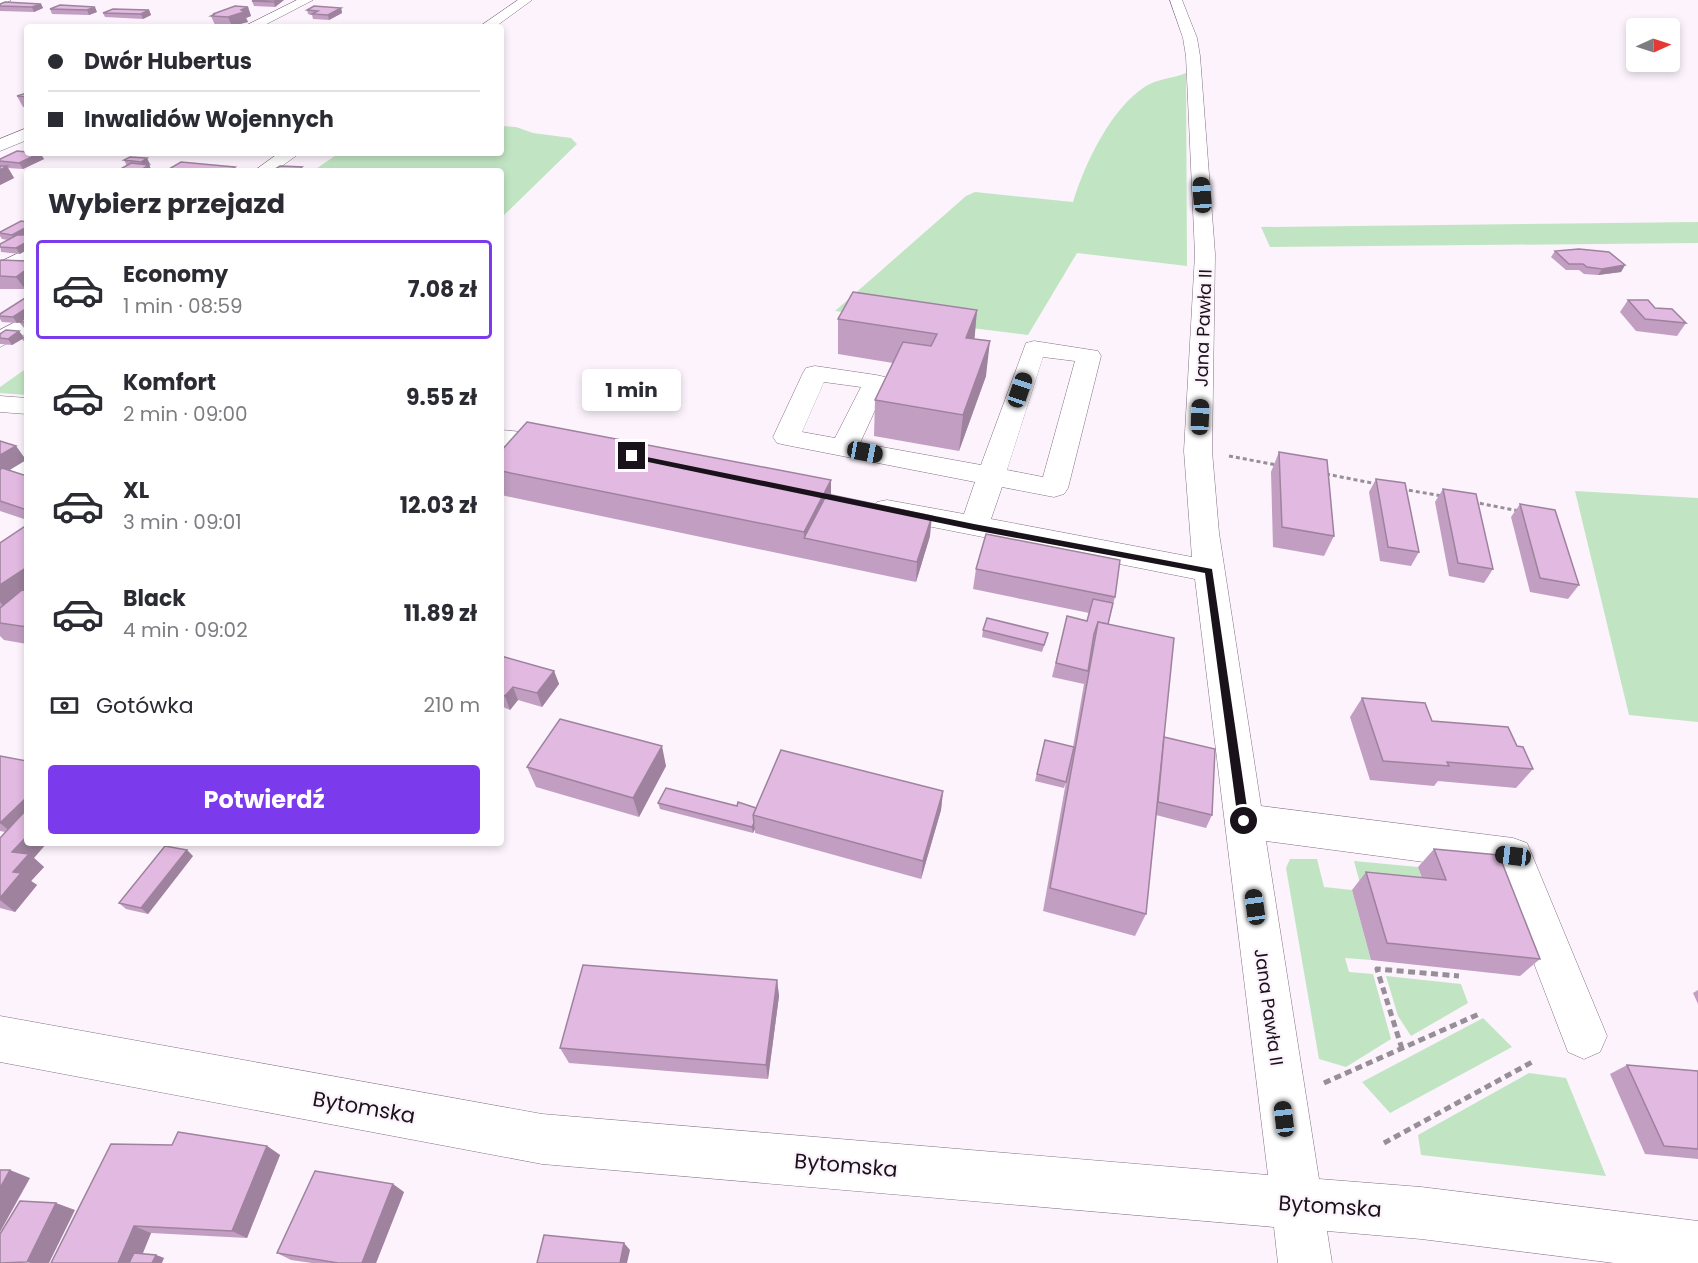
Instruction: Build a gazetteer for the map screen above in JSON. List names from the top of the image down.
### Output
{
  "streets": {
    "street": ["Jana Pawła II", "Bytomska"]
  },
  "crossings": [
    ["Jana Pawła II", "Bytomska"]
  ],
  "north": "right",
  "page": {
    "banner": ["Dwór Hubertus", "Inwalidów Wojennych"],
    "heading": "Wybierz przejazd",
    "list": [
      {
        "name": "Economy",
        "note": "1 min · 08:59",
        "value": "7.08 zł"
      },
      {
        "name": "Komfort",
        "note": "2 min · 09:00",
        "value": "9.55 zł"
      },
      {
        "name": "XL",
        "note": "3 min · 09:01",
        "value": "12.03 zł"
      },
      {
        "name": "Black",
        "note": "4 min · 09:02",
        "value": "11.89 zł"
      }
    ],
    "bubble": "1 min",
    "pay": ["Gotówka", "210 m"],
    "buttons": "Potwierdź"
  }
}
